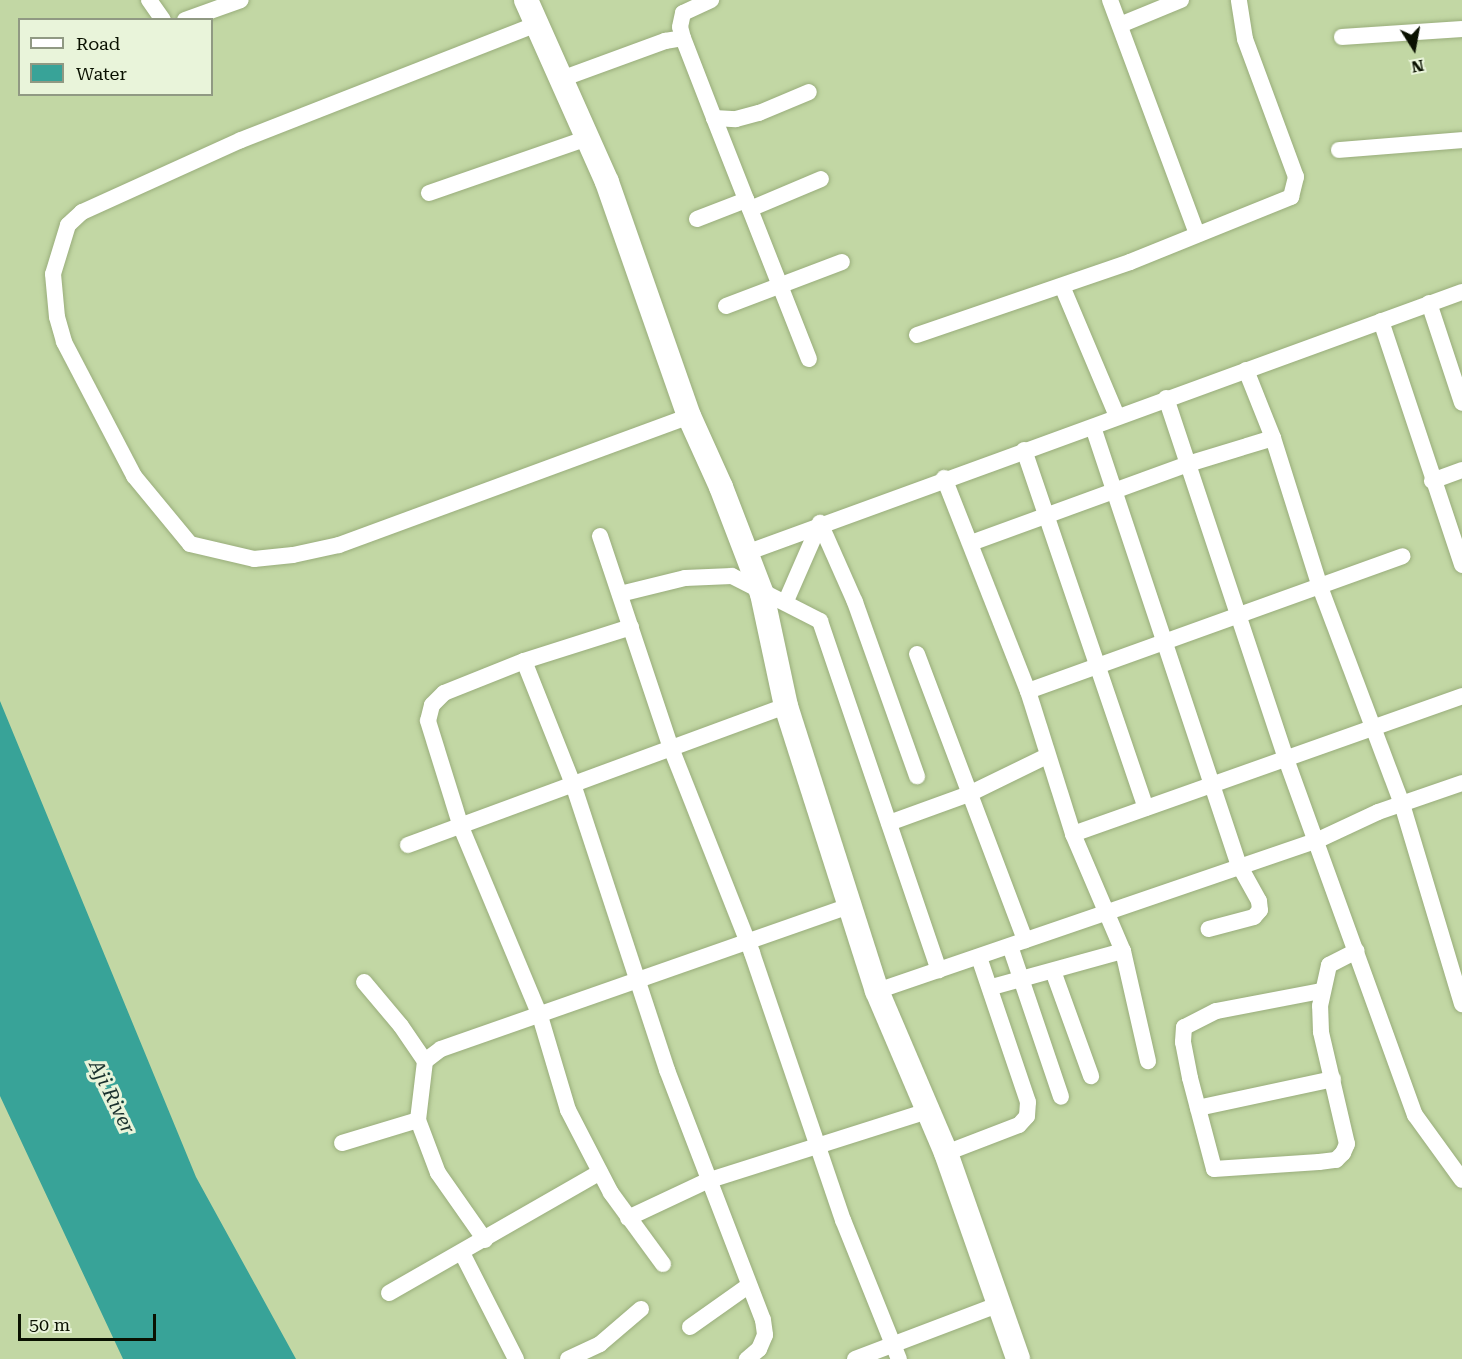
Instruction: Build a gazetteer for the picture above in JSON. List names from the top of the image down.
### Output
{
  "water": ["Aji River"],
  "legend": ["Road", "Water"],
  "scale_bar": "50 m",
  "north": "bottom"
}
